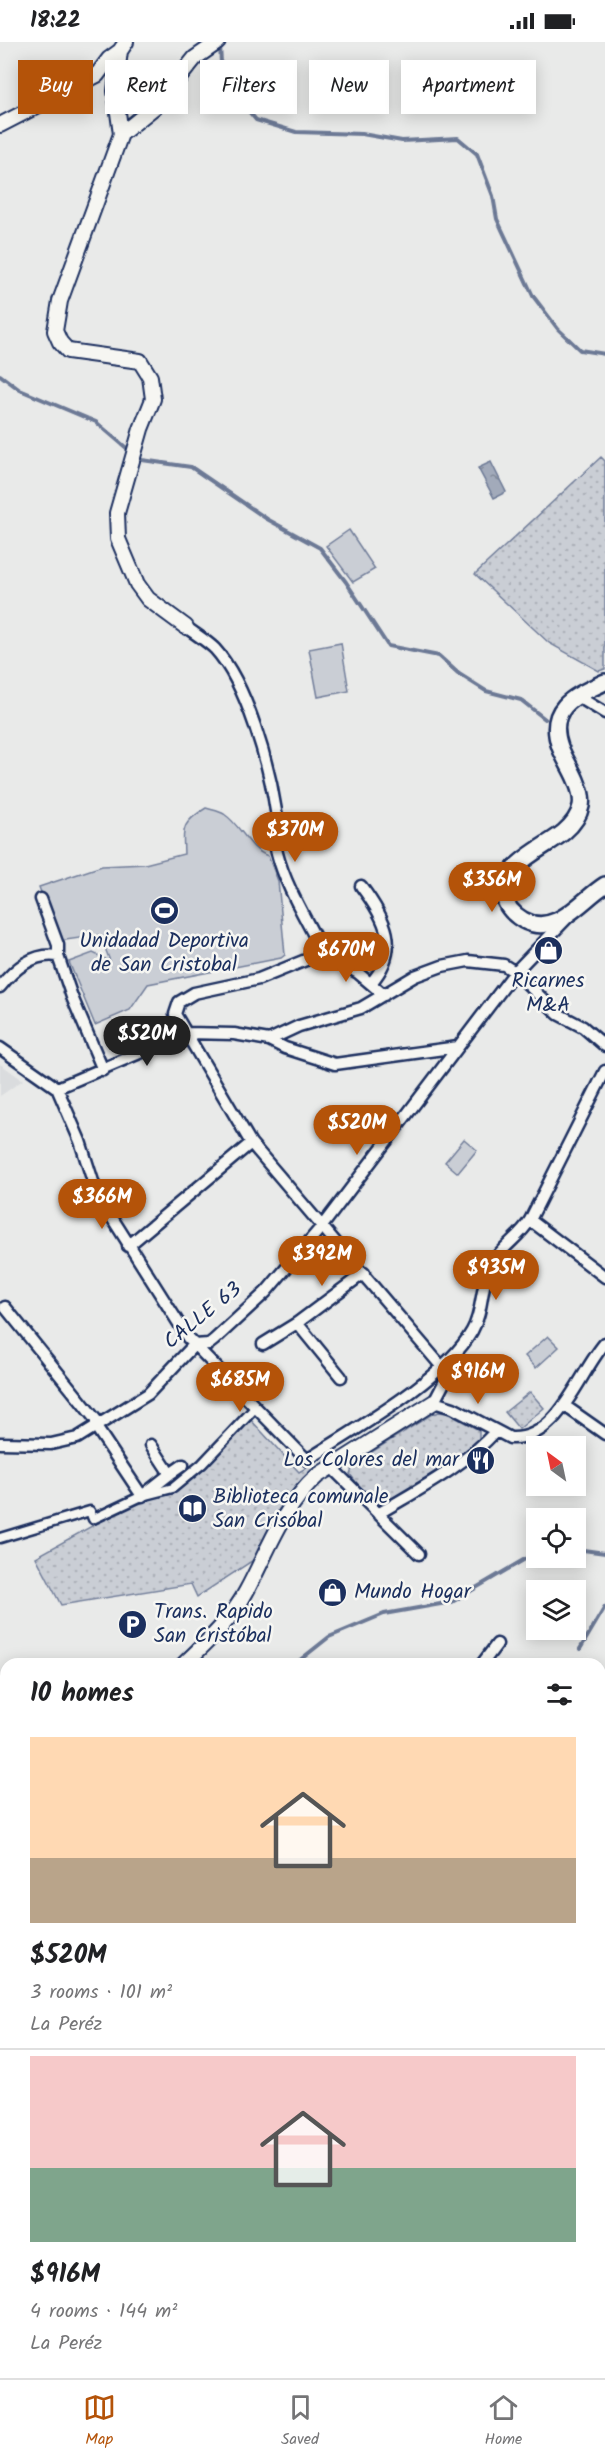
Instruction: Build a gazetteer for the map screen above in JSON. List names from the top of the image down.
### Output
{
  "streets": {
    "street": ["CALLE 63"]
  },
  "places": {
    "sports": ["Unidadad Deportiva de San Cristobal"],
    "shop": ["Ricarnes M&A", "Mundo Hogar"],
    "restaurant": ["Los Colores del mar"],
    "library": ["Biblioteca comunale San Crisóbal"],
    "parking": ["Trans. Rapido San Cristóbal"]
  },
  "north": "top left",
  "page": {
    "status": "18:22",
    "chip": [
      "Buy",
      "Rent",
      "Filters",
      "New",
      "Apartment"
    ],
    "price": [
      "$370M",
      "$356M",
      "$670M",
      "$520M",
      "$520M",
      "$366M",
      "$392M",
      "$935M",
      "$916M",
      "$685M"
    ],
    "heading": "10 homes",
    "list": [
      {
        "name": "$520M",
        "note": "3 rooms · 101 m² · La Peréz"
      },
      {
        "name": "$916M",
        "note": "4 rooms · 144 m² · La Peréz"
      }
    ],
    "tabs": ["Map", "Saved", "Home"]
  }
}
